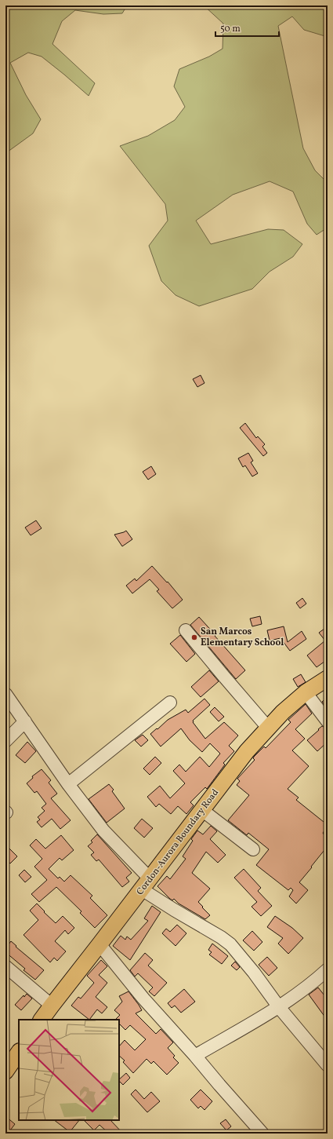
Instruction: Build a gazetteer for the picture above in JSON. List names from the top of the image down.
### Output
{
  "streets": {
    "main road": ["Cordon-Aurora Boundary Road"]
  },
  "places": ["San Marcos Elementary School"],
  "scale_bar": "50 m"
}
